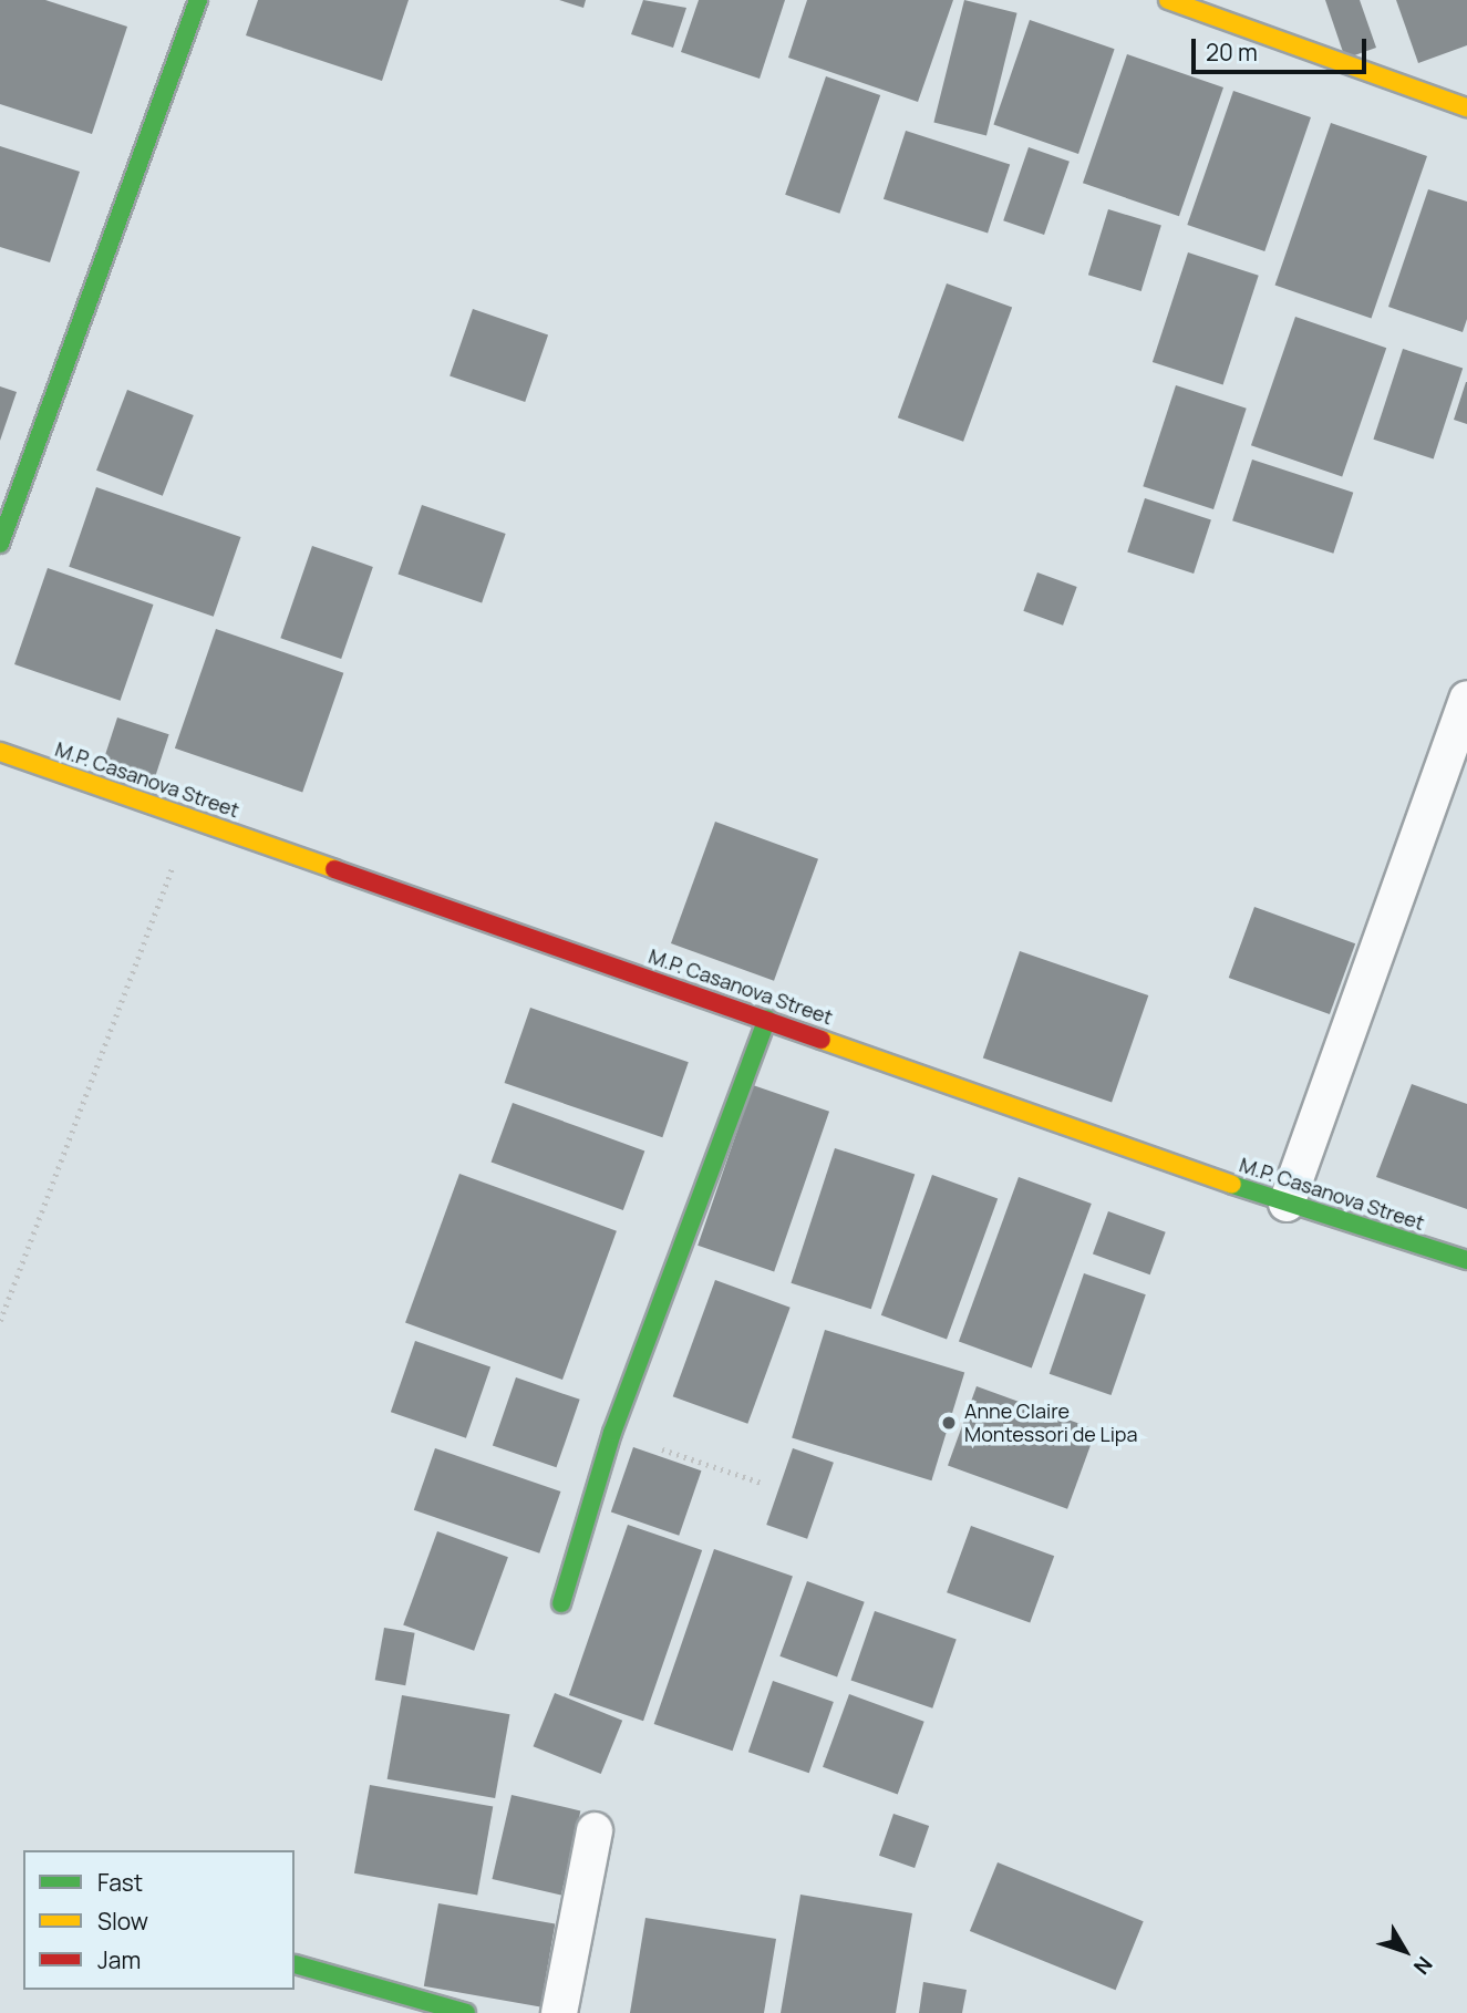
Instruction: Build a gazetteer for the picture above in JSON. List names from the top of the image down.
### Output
{
  "streets": {
    "street": ["M.P. Casanova Street"]
  },
  "places": ["Anne Claire Montessori de Lipa"],
  "legend": ["Fast", "Slow", "Jam"],
  "scale_bar": "20 m",
  "north": "bottom right"
}
